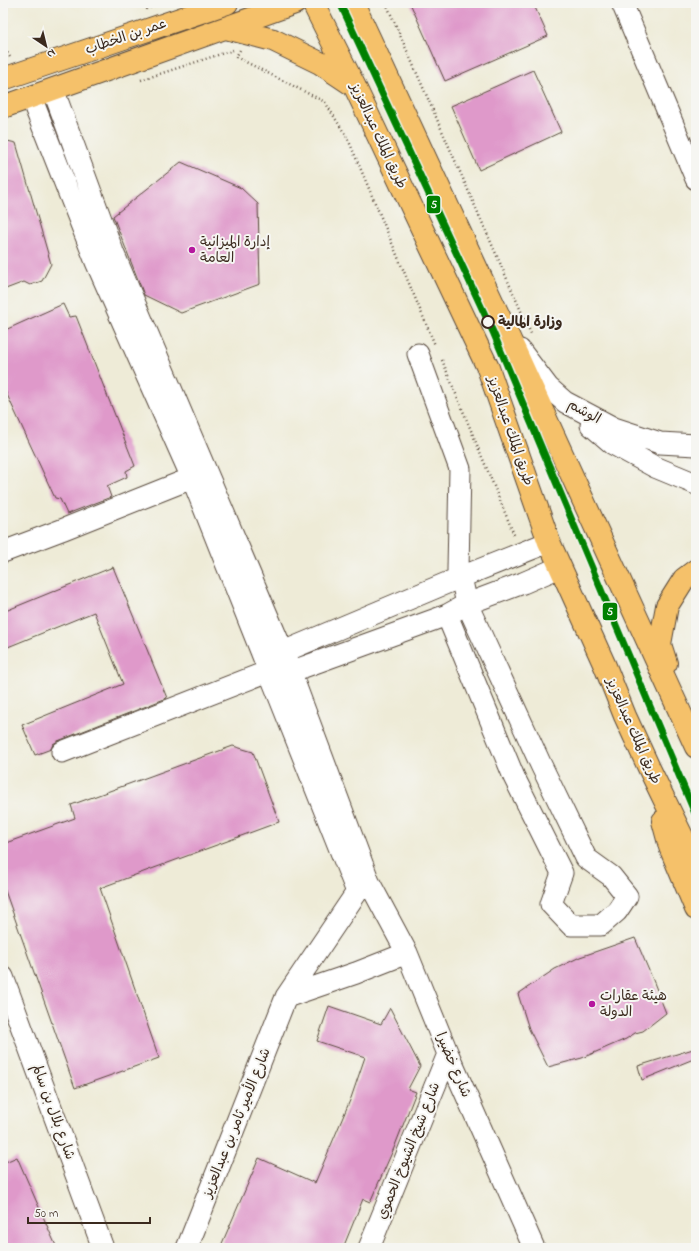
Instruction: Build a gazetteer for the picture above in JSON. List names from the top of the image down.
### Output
{
  "streets": {
    "main road": ["عمر بن الخطاب", "طريق الملك عبدالعزيز"],
    "street": [
      "الوشم",
      "شارع خضيرا",
      "شارع بلال بن سالم",
      "شارع الأمير ثامر بن عبدالعزيز",
      "شارع شيخ الشيوخ الحموي"
    ]
  },
  "crossings": [
    ["شارع خضيرا", "شارع الأمير ثامر بن عبدالعزيز"],
    ["شارع خضيرا", "شارع شيخ الشيوخ الحموي"]
  ],
  "places": ["إدارة الميزانية العامة", "وزارة المالية", "هيئة عقارات الدولة"],
  "lines": ["transit line 5"],
  "scale_bar": "50 m",
  "north": "bottom right"
}
